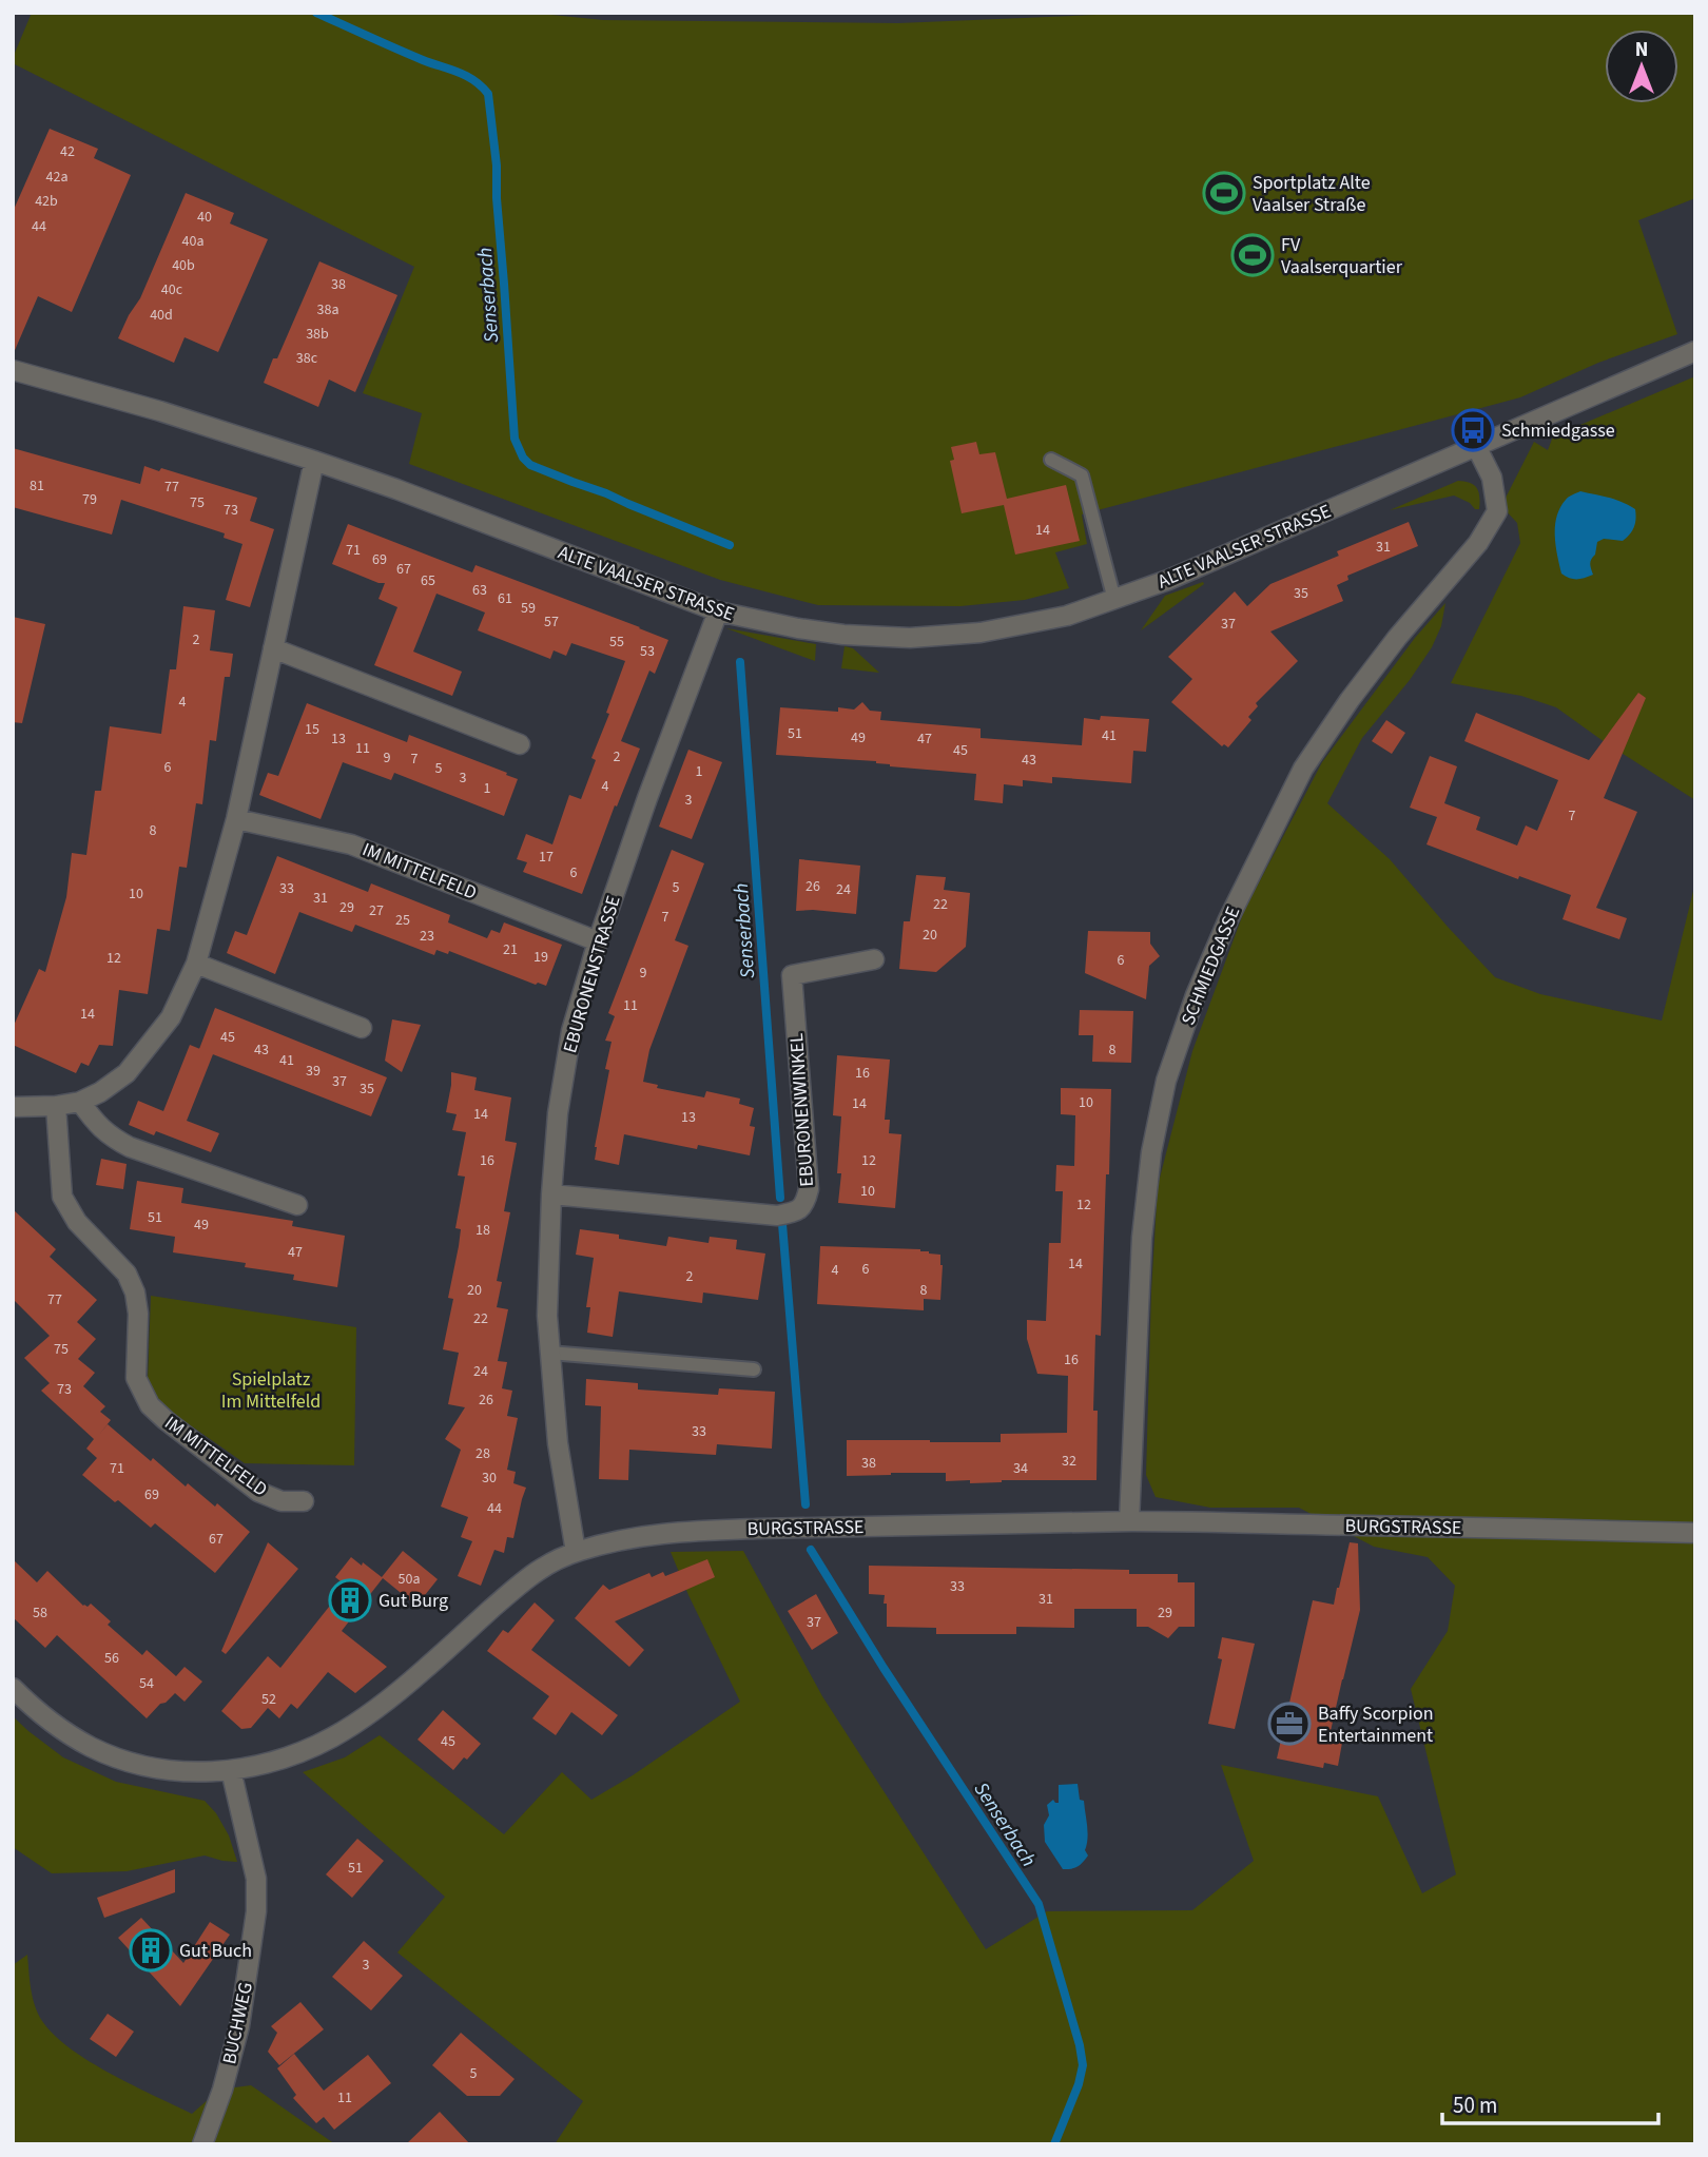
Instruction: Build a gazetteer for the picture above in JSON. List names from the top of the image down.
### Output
{
  "streets": {
    "street": [
      "ALTE VAALSER STRASSE",
      "IM MITTELFELD",
      "SCHMIEDGASSE",
      "EBURONENSTRASSE",
      "EBURONENWINKEL",
      "BURGSTRASSE",
      "BUCHWEG"
    ]
  },
  "crossings": [
    ["ALTE VAALSER STRASSE", "SCHMIEDGASSE"],
    ["ALTE VAALSER STRASSE", "EBURONENSTRASSE"],
    ["IM MITTELFELD", "EBURONENSTRASSE"],
    ["SCHMIEDGASSE", "BURGSTRASSE"],
    ["EBURONENSTRASSE", "EBURONENWINKEL"],
    ["EBURONENSTRASSE", "BURGSTRASSE"],
    ["BURGSTRASSE", "BUCHWEG"]
  ],
  "water": ["Senserbach"],
  "parks": ["Spielplatz Im Mittelfeld"],
  "places": {
    "sports": ["Sportplatz Alte Vaalser Straße", "FV Vaalserquartier"],
    "bus stop": ["Schmiedgasse"],
    "building": ["Gut Burg", "Gut Buch"],
    "office": ["Baffy Scorpion Entertainment"]
  },
  "house_numbers": [
    "42",
    "42a",
    "42b",
    "40",
    "44",
    "40a",
    "40b",
    "38",
    "40c",
    "38a",
    "40d",
    "38b",
    "38c",
    "81",
    "77",
    "79",
    "75",
    "73",
    "14",
    "31",
    "71",
    "69",
    "67",
    "65",
    "63",
    "35",
    "61",
    "59",
    "57",
    "37",
    "2",
    "55",
    "53",
    "4",
    "15",
    "51",
    "41",
    "49",
    "13",
    "47",
    "11",
    "45",
    "2",
    "9",
    "7",
    "43",
    "6",
    "5",
    "1",
    "3",
    "4",
    "1",
    "3",
    "7",
    "8",
    "17",
    "6",
    "26",
    "5",
    "33",
    "24",
    "10",
    "31",
    "22",
    "29",
    "27",
    "7",
    "25",
    "20",
    "23",
    "21",
    "19",
    "12",
    "6",
    "9",
    "11",
    "14",
    "45",
    "43",
    "8",
    "41",
    "39",
    "16",
    "37",
    "35",
    "10",
    "14",
    "14",
    "13",
    "16",
    "12",
    "10",
    "12",
    "51",
    "49",
    "18",
    "47",
    "14",
    "6",
    "4",
    "2",
    "20",
    "8",
    "77",
    "22",
    "75",
    "16",
    "24",
    "73",
    "26",
    "33",
    "28",
    "32",
    "38",
    "71",
    "34",
    "30",
    "69",
    "44",
    "67",
    "50a",
    "33",
    "31",
    "58",
    "29",
    "37",
    "56",
    "54",
    "52",
    "45",
    "51",
    "3",
    "5",
    "11"
  ],
  "scale_bar": "50 m",
  "north": "top"
}
